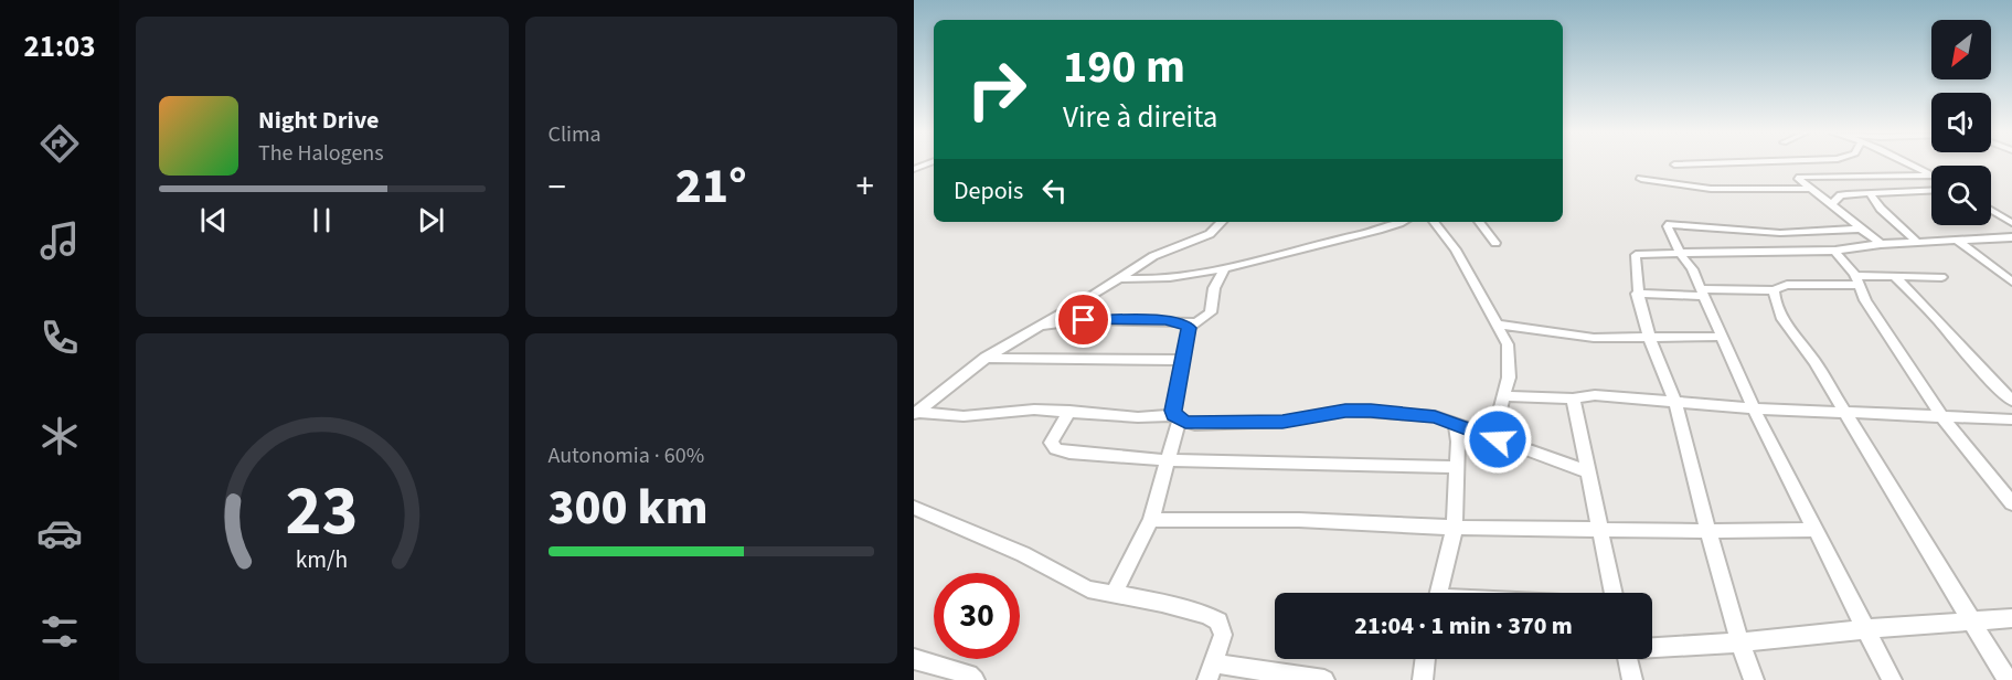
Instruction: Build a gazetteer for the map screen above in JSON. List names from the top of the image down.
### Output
{
  "north": "bottom left",
  "page": {
    "tabs": "21:03",
    "tile": [
      "Clima",
      ["Autonomia · 60%", "300 km"]
    ],
    "turn": ["190 m", "Vire à direita"],
    "song": ["Night Drive", "The Halogens"],
    "then": "Depois",
    "heat": ["−", "21°", "+"],
    "limit": "30",
    "trip": "21:04 · 1 min · 370 m",
    "gauge": ["23", "km/h"]
  }
}
